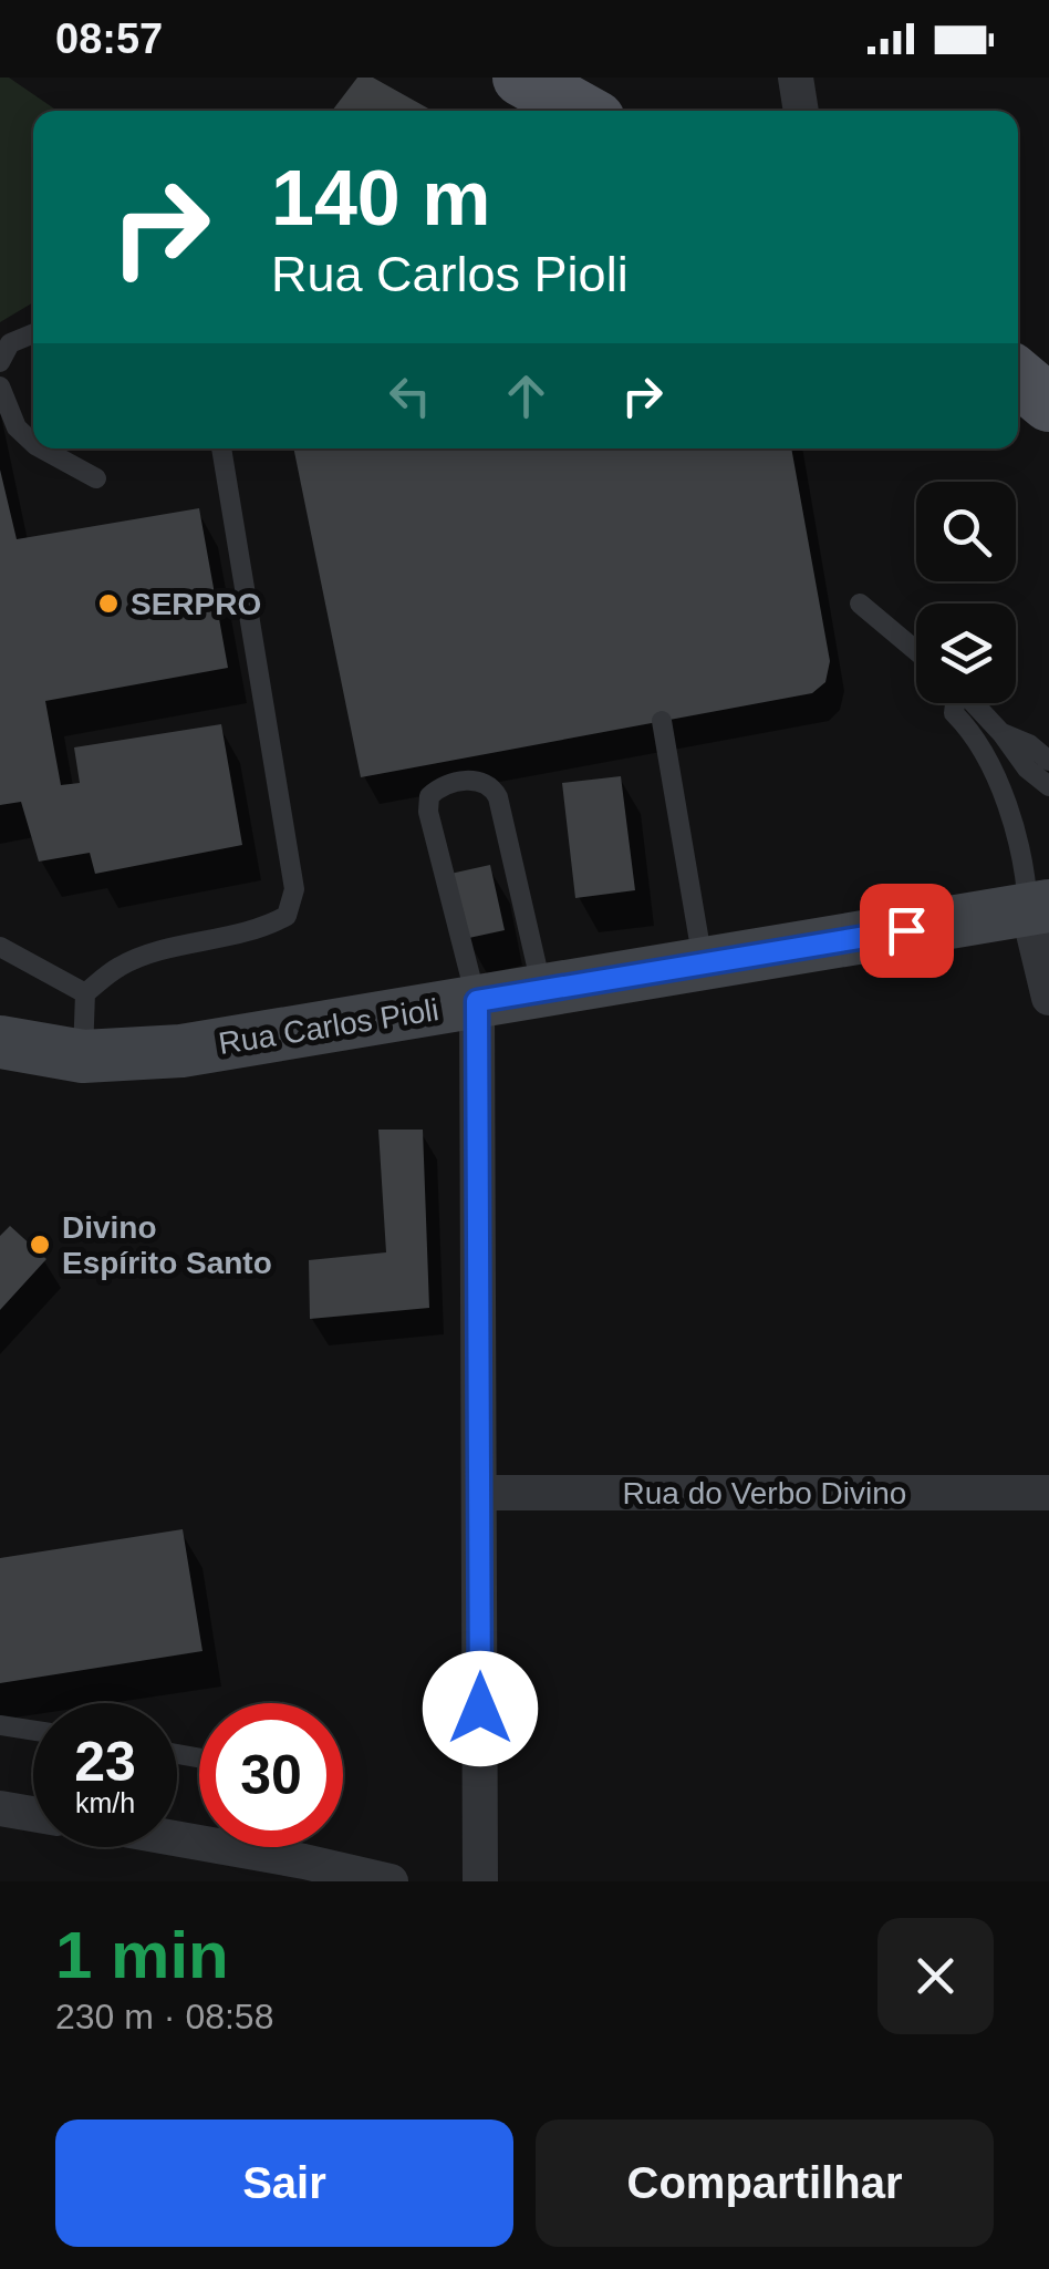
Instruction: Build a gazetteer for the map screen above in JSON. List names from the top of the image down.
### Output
{
  "streets": {
    "main road": ["Rua Carlos Pioli"],
    "street": ["Rua do Verbo Divino"]
  },
  "places": ["SERPRO", "Divino Espírito Santo"],
  "page": {
    "status": "08:57",
    "turn": ["140 m", "Rua Carlos Pioli"],
    "speed": "23 km/h",
    "limit": "30",
    "heading": ["1 min", "230 m · 08:58"],
    "buttons": ["Sair", "Compartilhar"]
  }
}
